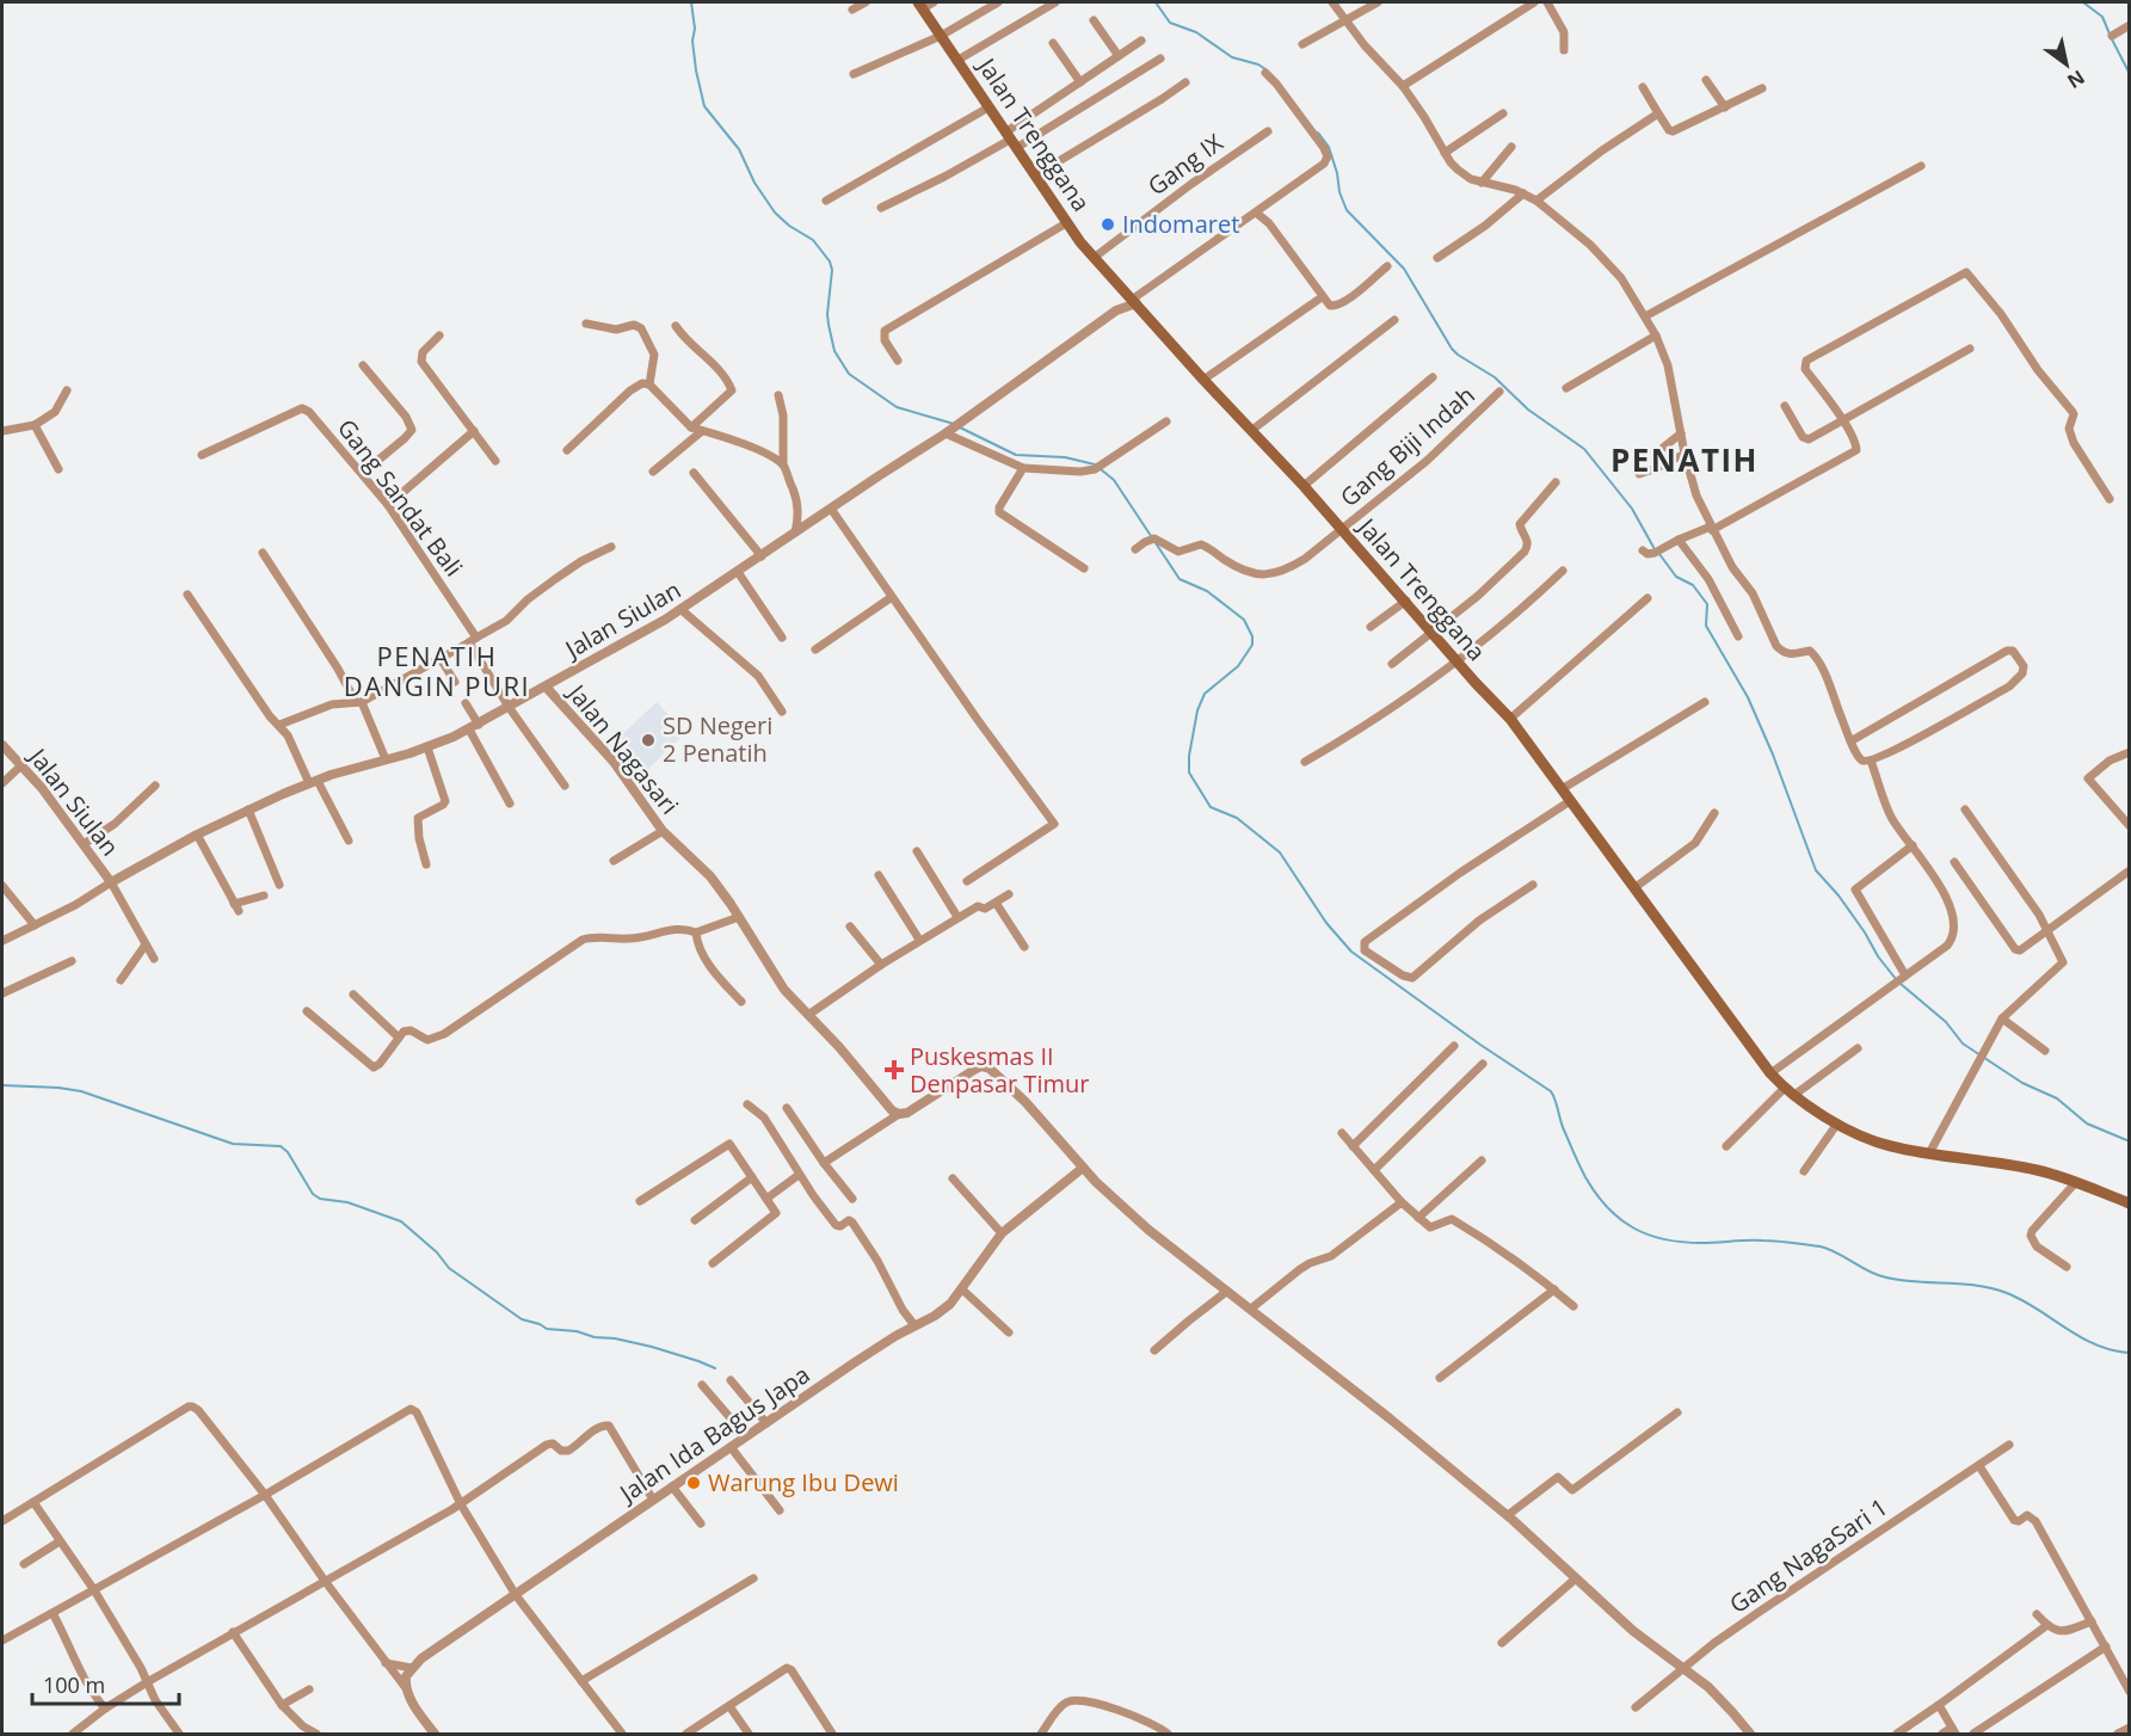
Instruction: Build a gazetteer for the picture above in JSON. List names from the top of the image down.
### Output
{
  "streets": {
    "main road": ["Jalan Trenggana"],
    "street": [
      "Gang IX",
      "Gang Biji Indah",
      "Gang Sandat Bali",
      "Jalan Siulan",
      "Jalan Nagasari",
      "Jalan Ida Bagus Japa",
      "Gang NagaSari 1"
    ]
  },
  "crossings": [
    ["Jalan Trenggana", "Gang IX"],
    ["Jalan Trenggana", "Gang Biji Indah"],
    ["Jalan Trenggana", "Jalan Siulan"],
    ["Gang Sandat Bali", "Jalan Siulan"],
    ["Jalan Siulan", "Jalan Nagasari"]
  ],
  "districts": ["PENATIH", "PENATIH DANGIN PURI"],
  "places": {
    "other": ["Indomaret", "SD Negeri 2 Penatih", "Warung Ibu Dewi"],
    "health": ["Puskesmas II Denpasar Timur"]
  },
  "scale_bar": "100 m",
  "north": "bottom right"
}
